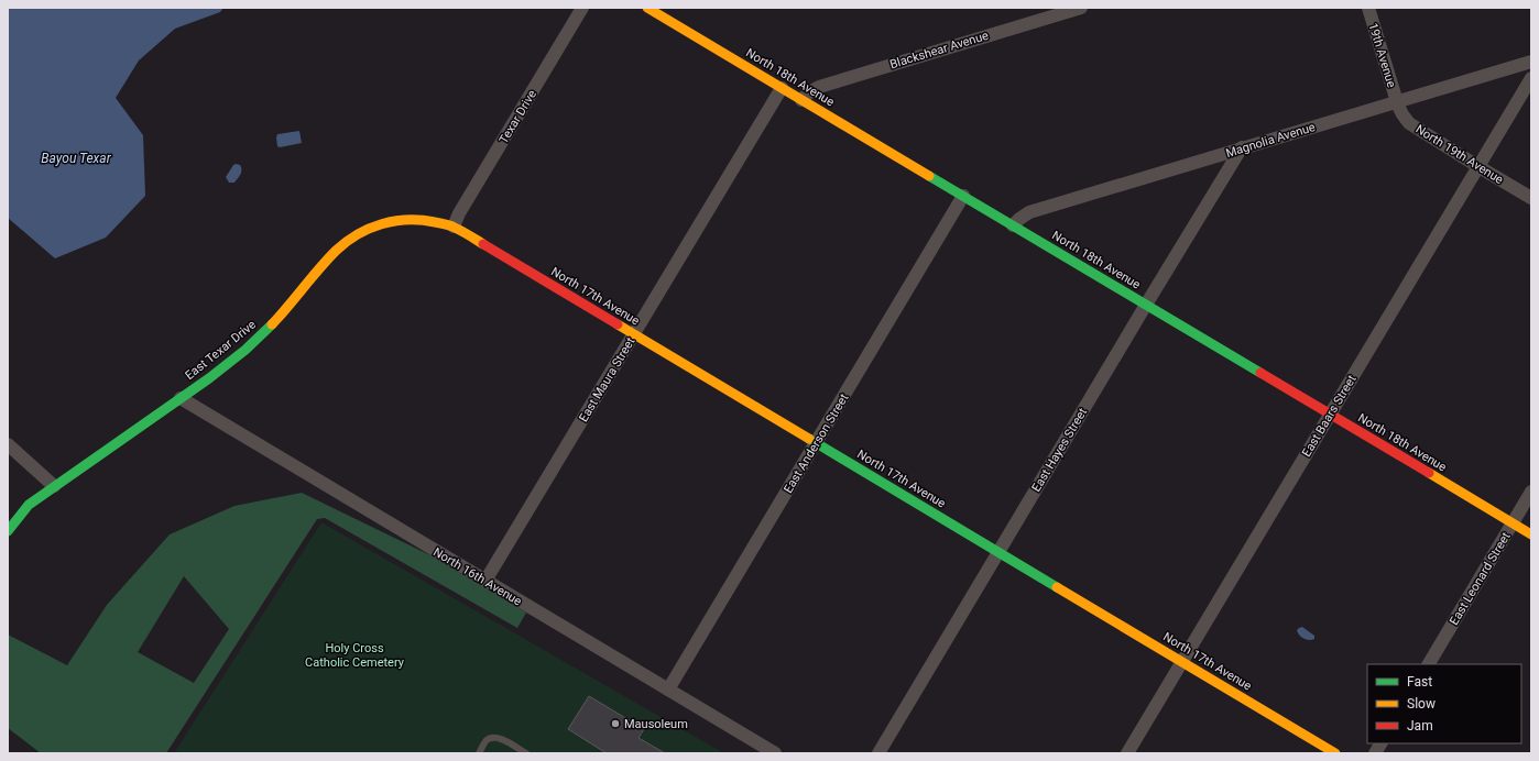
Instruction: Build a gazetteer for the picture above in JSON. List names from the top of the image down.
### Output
{
  "streets": {
    "street": [
      "Blackshear Avenue",
      "19th Avenue",
      "North 18th Avenue",
      "Texar Drive",
      "Magnolia Avenue",
      "North 19th Avenue",
      "North 17th Avenue",
      "East Texar Drive",
      "East Maura Street",
      "East Baars Street",
      "East Anderson Street",
      "East Hayes Street",
      "North 16th Avenue",
      "East Leonard Street"
    ]
  },
  "crossings": [
    ["Blackshear Avenue", "North 18th Avenue"],
    ["19th Avenue", "Magnolia Avenue"],
    ["19th Avenue", "North 19th Avenue"],
    ["North 18th Avenue", "Magnolia Avenue"],
    ["North 18th Avenue", "East Maura Street"],
    ["North 18th Avenue", "East Baars Street"],
    ["North 18th Avenue", "East Anderson Street"],
    ["North 18th Avenue", "East Hayes Street"],
    ["North 18th Avenue", "East Leonard Street"],
    ["Texar Drive", "North 17th Avenue"],
    ["Texar Drive", "East Texar Drive"],
    ["Magnolia Avenue", "North 19th Avenue"],
    ["Magnolia Avenue", "East Hayes Street"],
    ["North 19th Avenue", "East Baars Street"],
    ["North 17th Avenue", "East Texar Drive"],
    ["North 17th Avenue", "East Maura Street"],
    ["North 17th Avenue", "East Baars Street"],
    ["North 17th Avenue", "East Anderson Street"],
    ["North 17th Avenue", "East Hayes Street"],
    ["East Texar Drive", "North 16th Avenue"],
    ["East Maura Street", "North 16th Avenue"],
    ["East Anderson Street", "North 16th Avenue"]
  ],
  "water": ["Bayou Texar"],
  "parks": ["Holy Cross Catholic Cemetery"],
  "places": ["Mausoleum"],
  "legend": ["Fast", "Slow", "Jam"]
}
